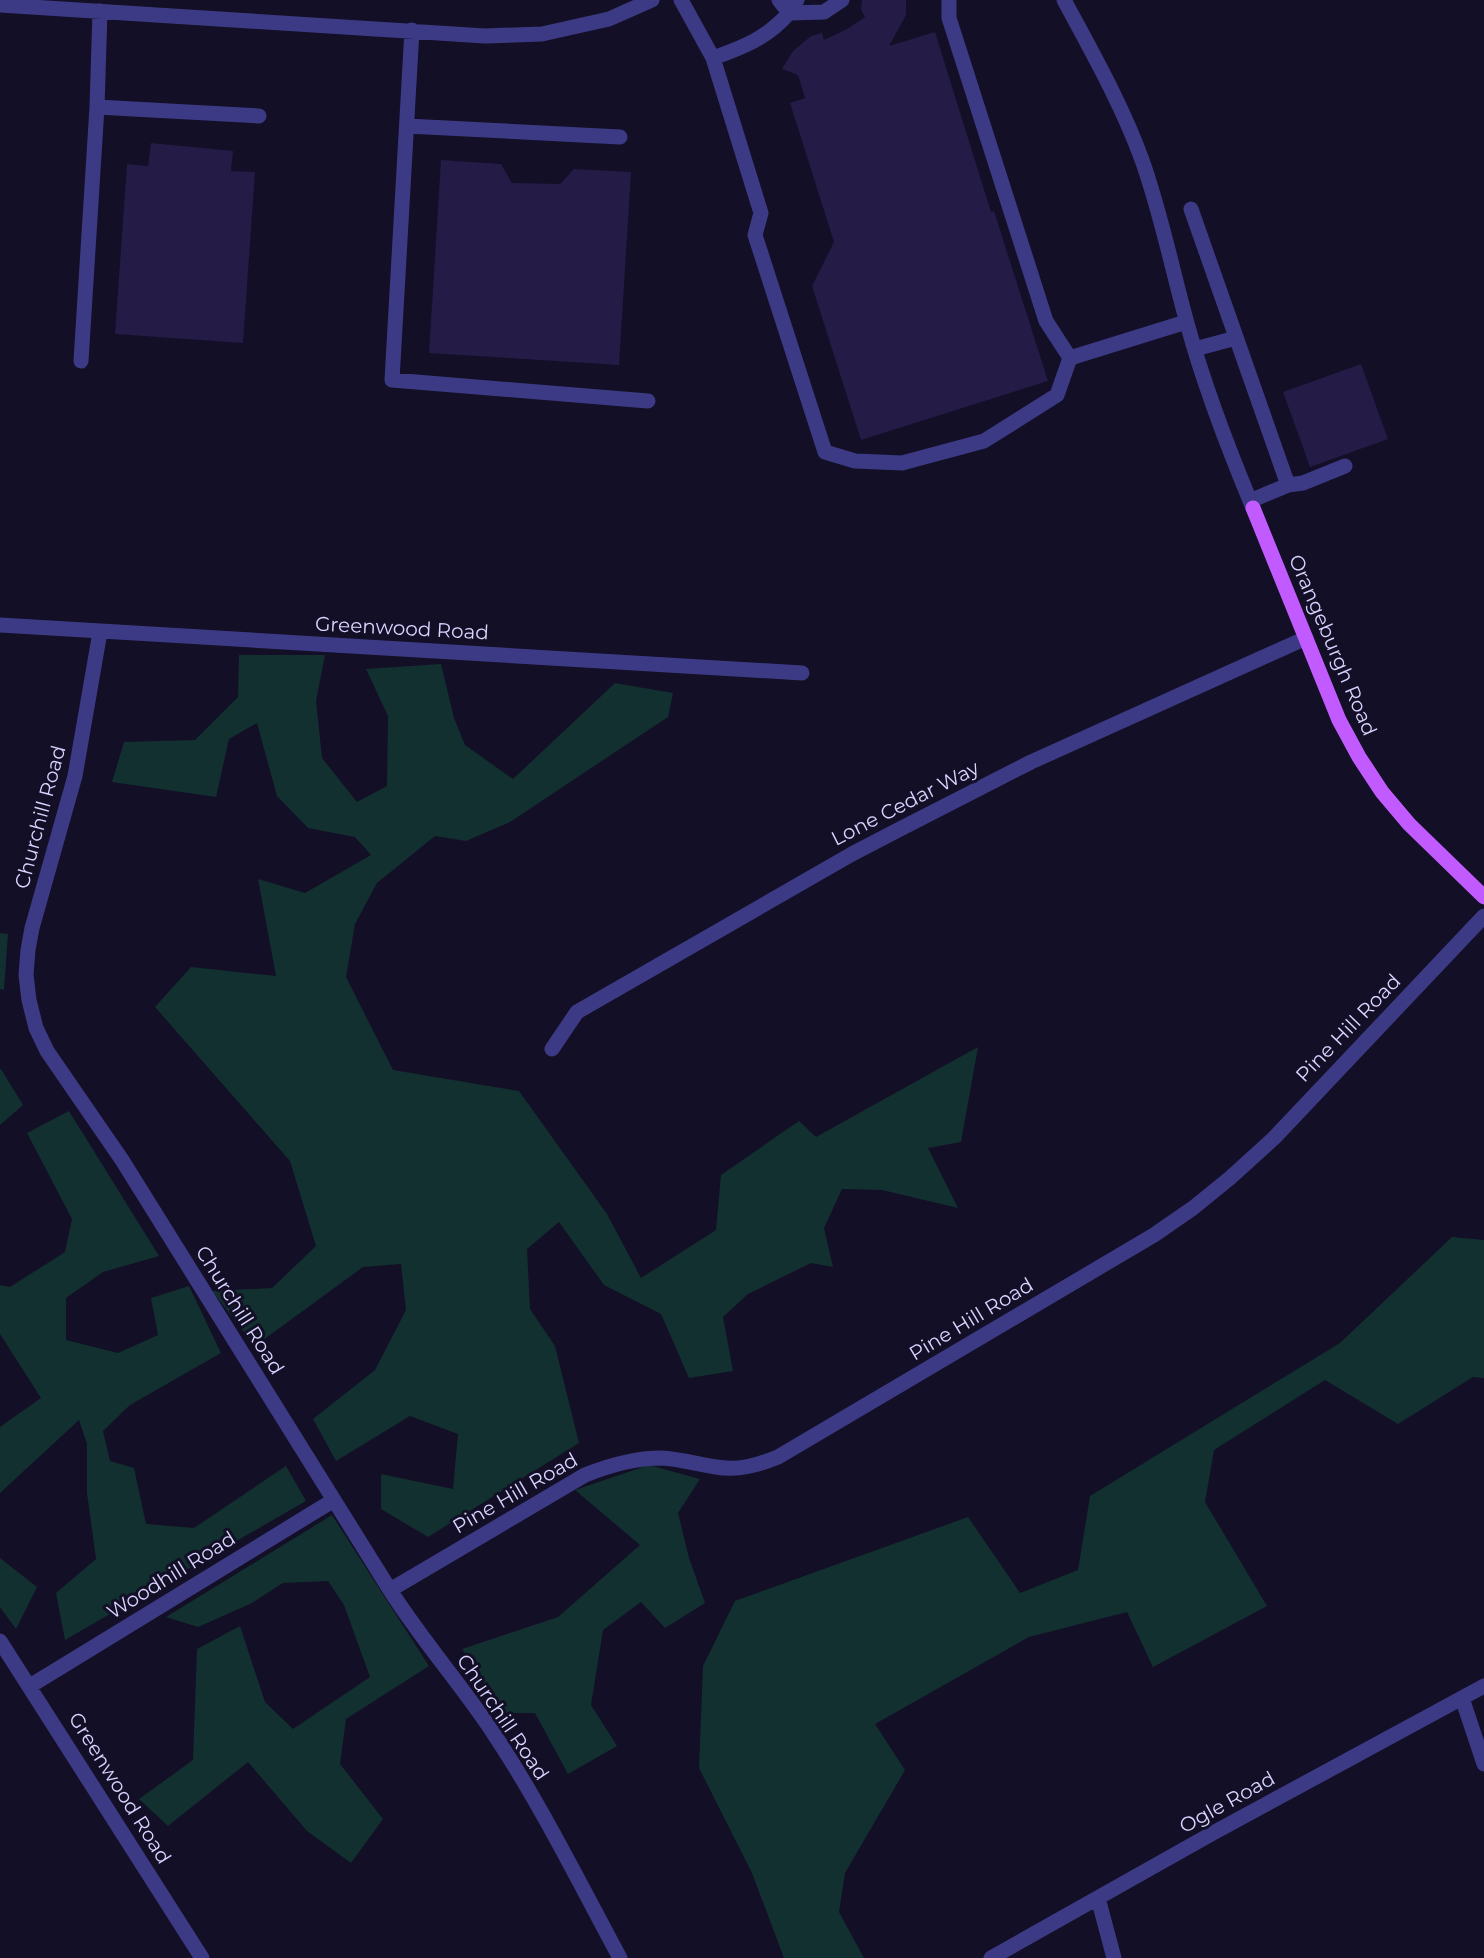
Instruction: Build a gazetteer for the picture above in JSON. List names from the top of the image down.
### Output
{
  "streets": {
    "main road": ["Orangeburgh Road"],
    "street": [
      "Greenwood Road",
      "Lone Cedar Way",
      "Churchill Road",
      "Pine Hill Road",
      "Woodhill Road",
      "Ogle Road"
    ]
  },
  "crossings": [
    ["Greenwood Road", "Churchill Road"],
    ["Greenwood Road", "Woodhill Road"],
    ["Orangeburgh Road", "Lone Cedar Way"],
    ["Churchill Road", "Pine Hill Road"],
    ["Churchill Road", "Woodhill Road"]
  ]
}
